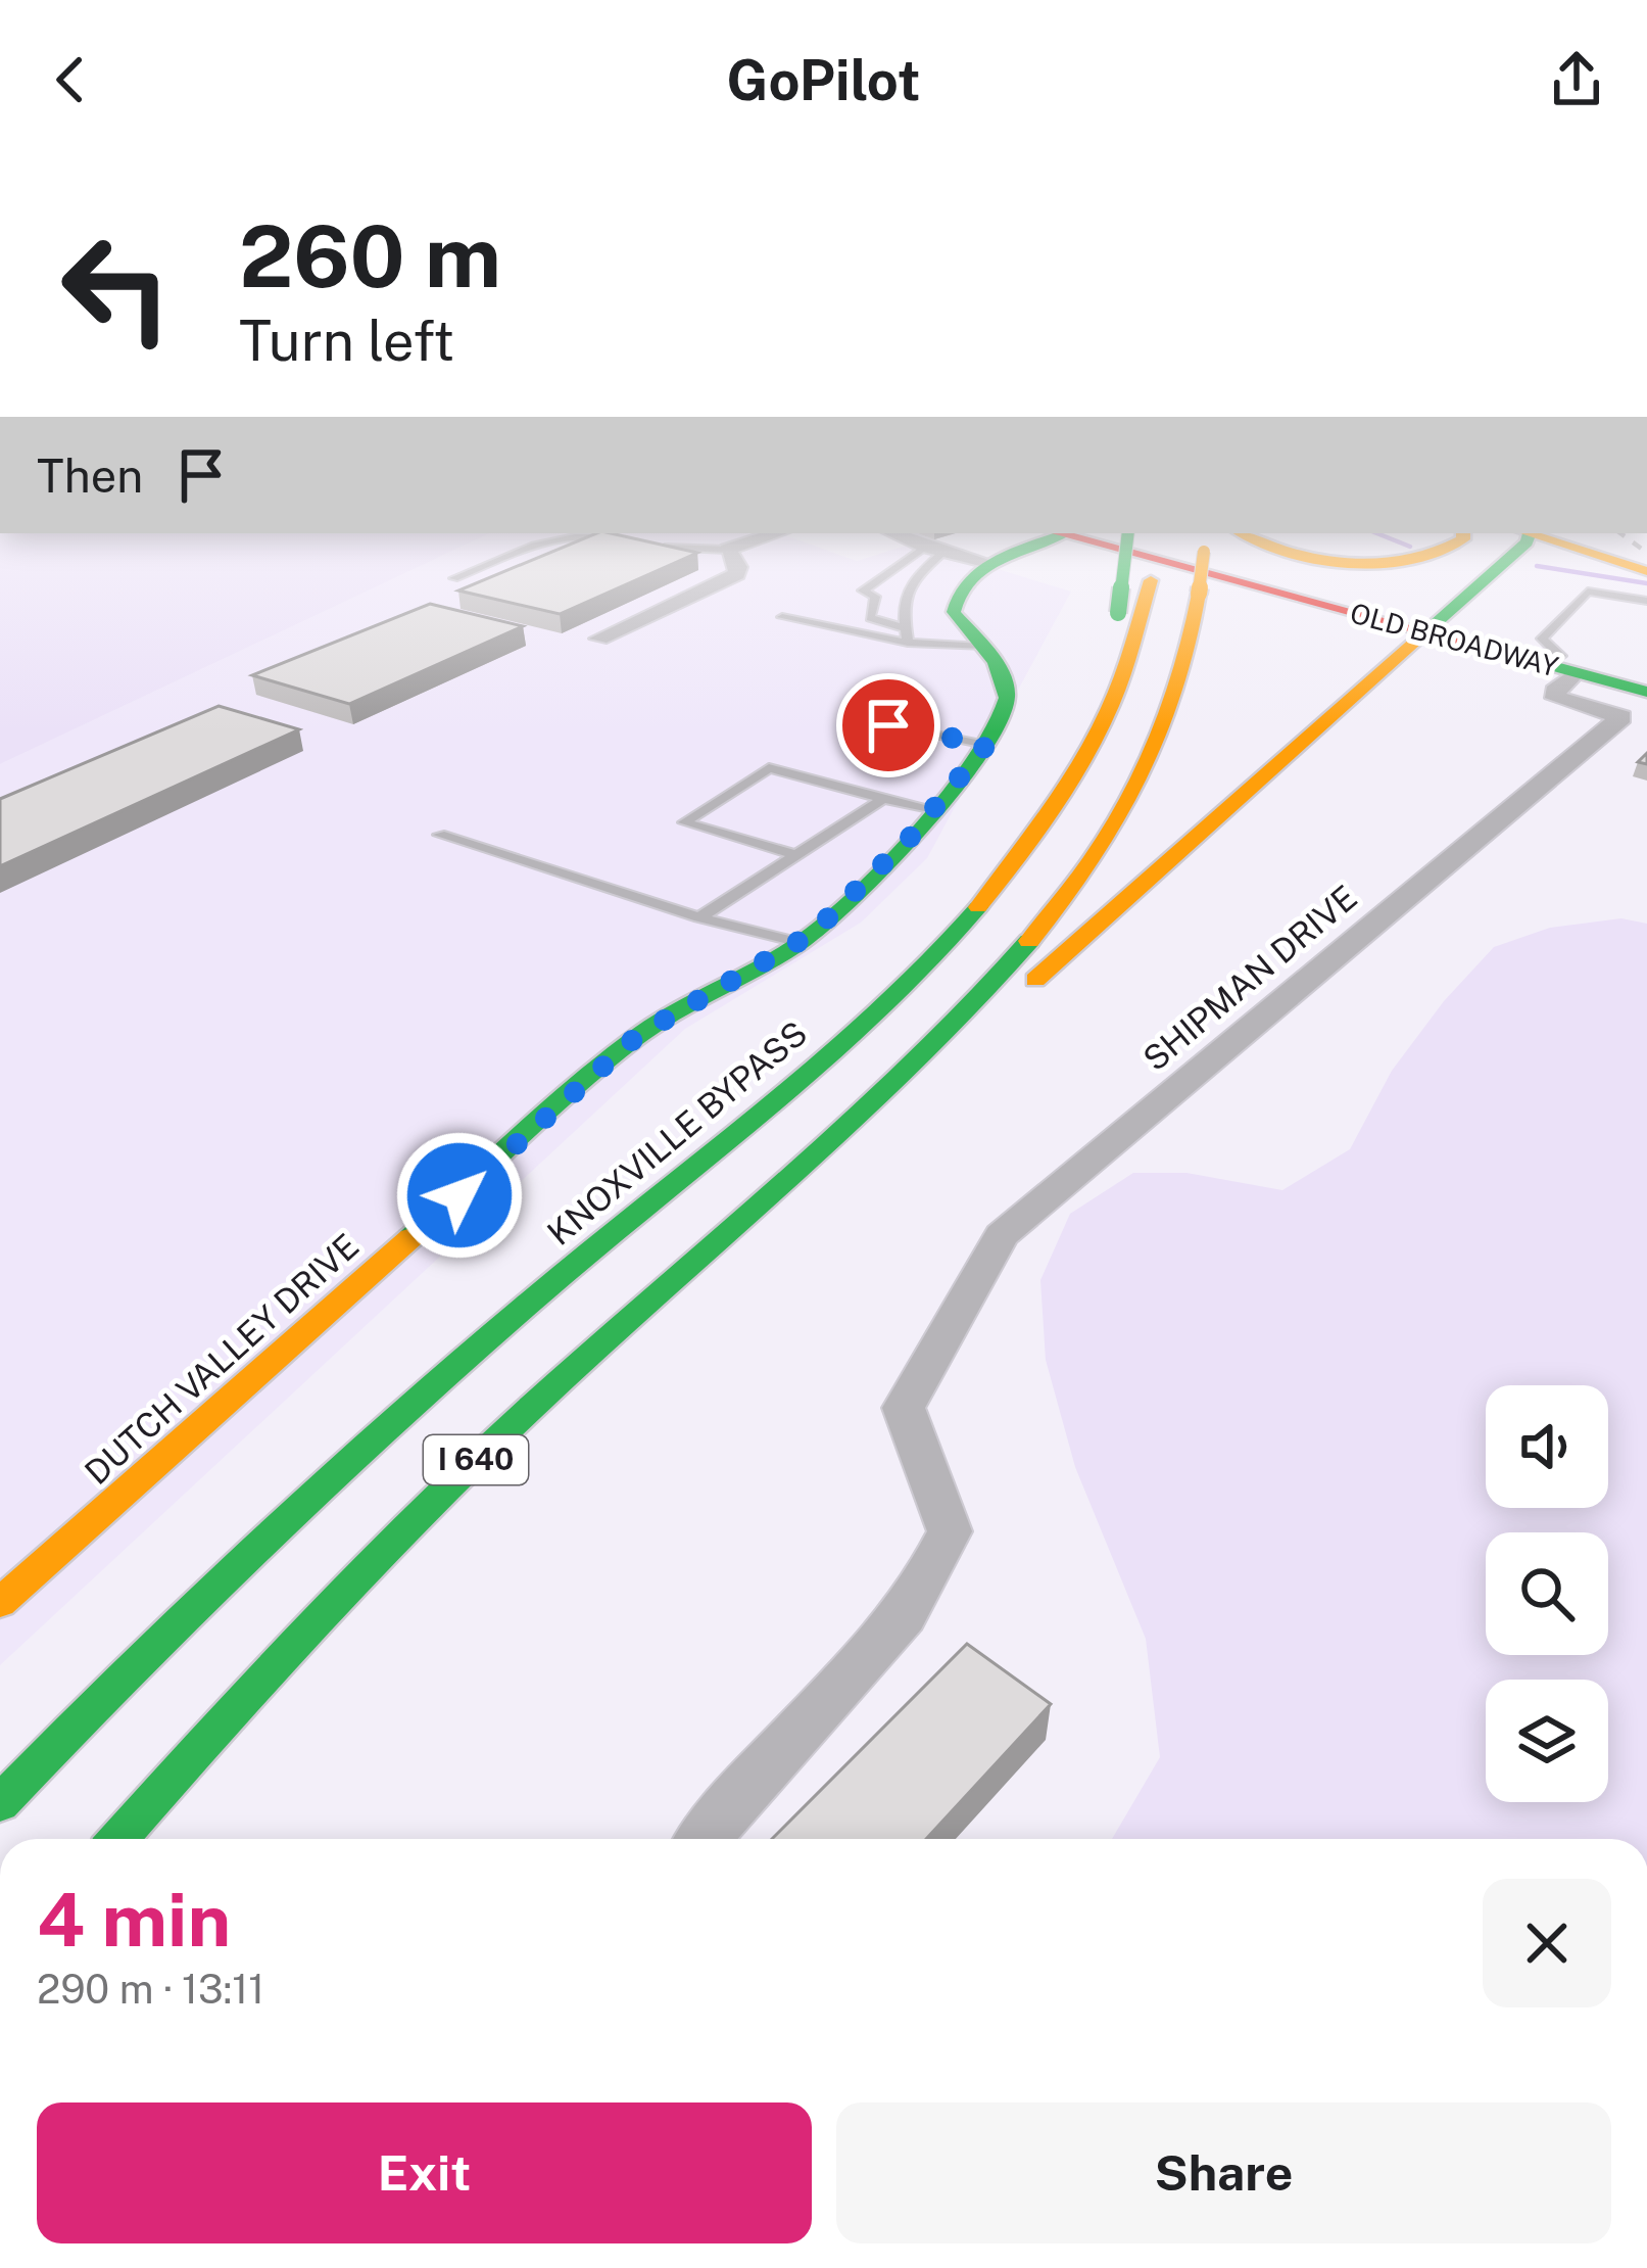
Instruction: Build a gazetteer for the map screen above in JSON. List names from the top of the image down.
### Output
{
  "streets": {
    "main road": [
      "OLD BROADWAY",
      "KNOXVILLE BYPASS",
      "DUTCH VALLEY DRIVE",
      "I 640"
    ],
    "street": ["SHIPMAN DRIVE"]
  },
  "crossings": [
    ["OLD BROADWAY", "SHIPMAN DRIVE"]
  ],
  "page": {
    "header": "GoPilot",
    "turn": ["260 m", "Turn left"],
    "then": "Then",
    "heading": ["4 min", "290 m · 13:11"],
    "buttons": ["Exit", "Share"]
  }
}
